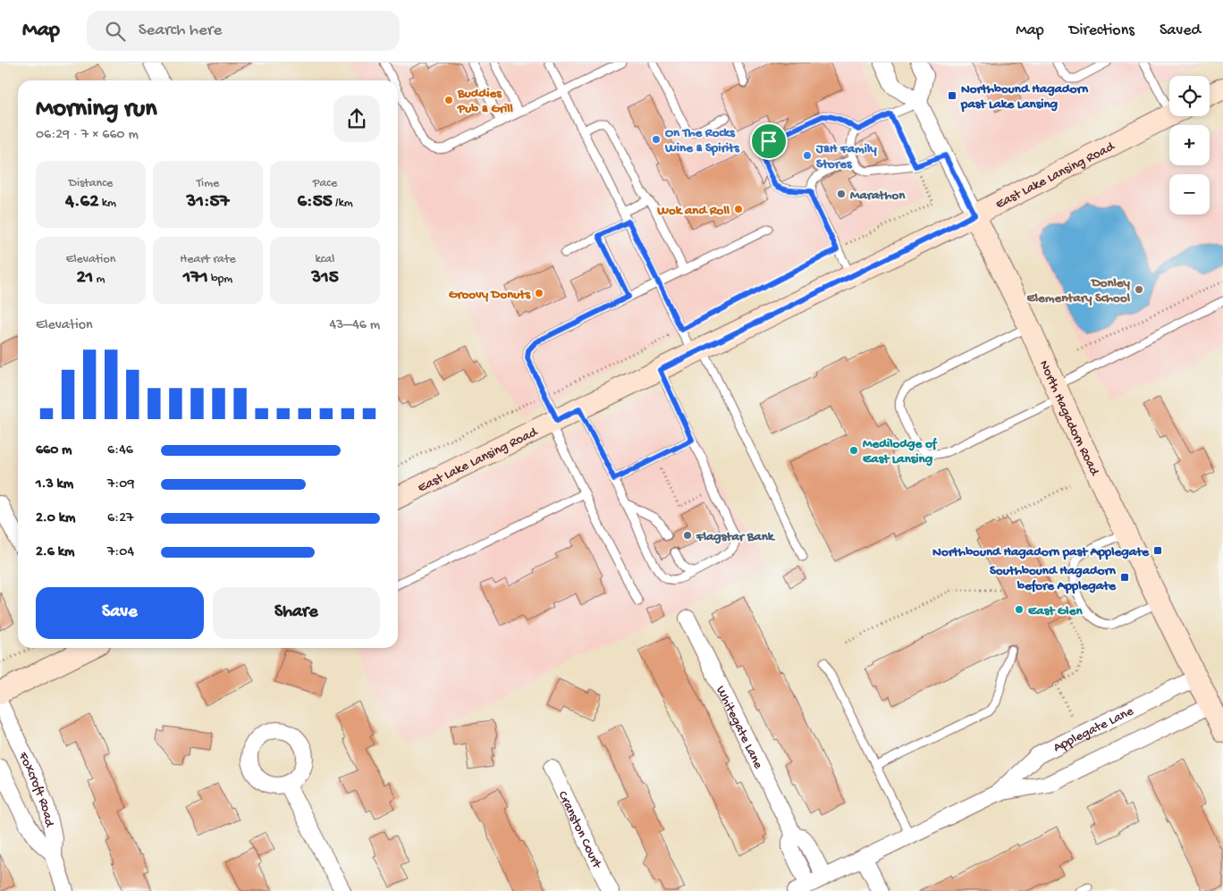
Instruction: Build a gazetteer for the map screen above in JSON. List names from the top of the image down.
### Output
{
  "streets": {
    "main road": ["East Lake Lansing Road", "North Hagadorn Road"],
    "street": [
      "Whitegate Lane",
      "Applegate Lane",
      "Foxcroft Road",
      "Cranston Court"
    ]
  },
  "crossings": [
    ["East Lake Lansing Road", "North Hagadorn Road"],
    ["North Hagadorn Road", "Applegate Lane"],
    ["Whitegate Lane", "Applegate Lane"]
  ],
  "places": {
    "transit": ["Northbound Hagadorn past Lake Lansing", "Northbound Hagadorn past Applegate", "Southbound Hagadorn before Applegate"],
    "other": [
      "Buddies Pub & Grill",
      "On The Rocks Wine & Spirits",
      "J&H Family Stores",
      "Marathon",
      "Wok and Roll",
      "Donley Elementary School",
      "Groovy Donuts",
      "Medilodge of East Lansing",
      "Flagstar Bank",
      "East Glen"
    ]
  },
  "page": {
    "header": "Map",
    "search": "Search here",
    "nav": ["Map", "Directions", "Saved"],
    "map_buttons": ["+", "−"],
    "heading": ["Morning run", "06:29 · 7 × 660 m"],
    "stats": [
      ["Distance", "4.62 km"],
      ["Time", "31:57"],
      ["Pace", "6:55 /km"],
      ["Elevation", "21 m"],
      ["Heart rate", "171 bpm"],
      ["kcal", "315"]
    ],
    "chart": ["Elevation", "43–46 m"],
    "list": [
      {
        "name": "660 m",
        "note": "6:46"
      },
      {
        "name": "1.3 km",
        "note": "7:09"
      },
      {
        "name": "2.0 km",
        "note": "6:27"
      },
      {
        "name": "2.6 km",
        "note": "7:04"
      }
    ],
    "buttons": ["Save", "Share"]
  }
}
